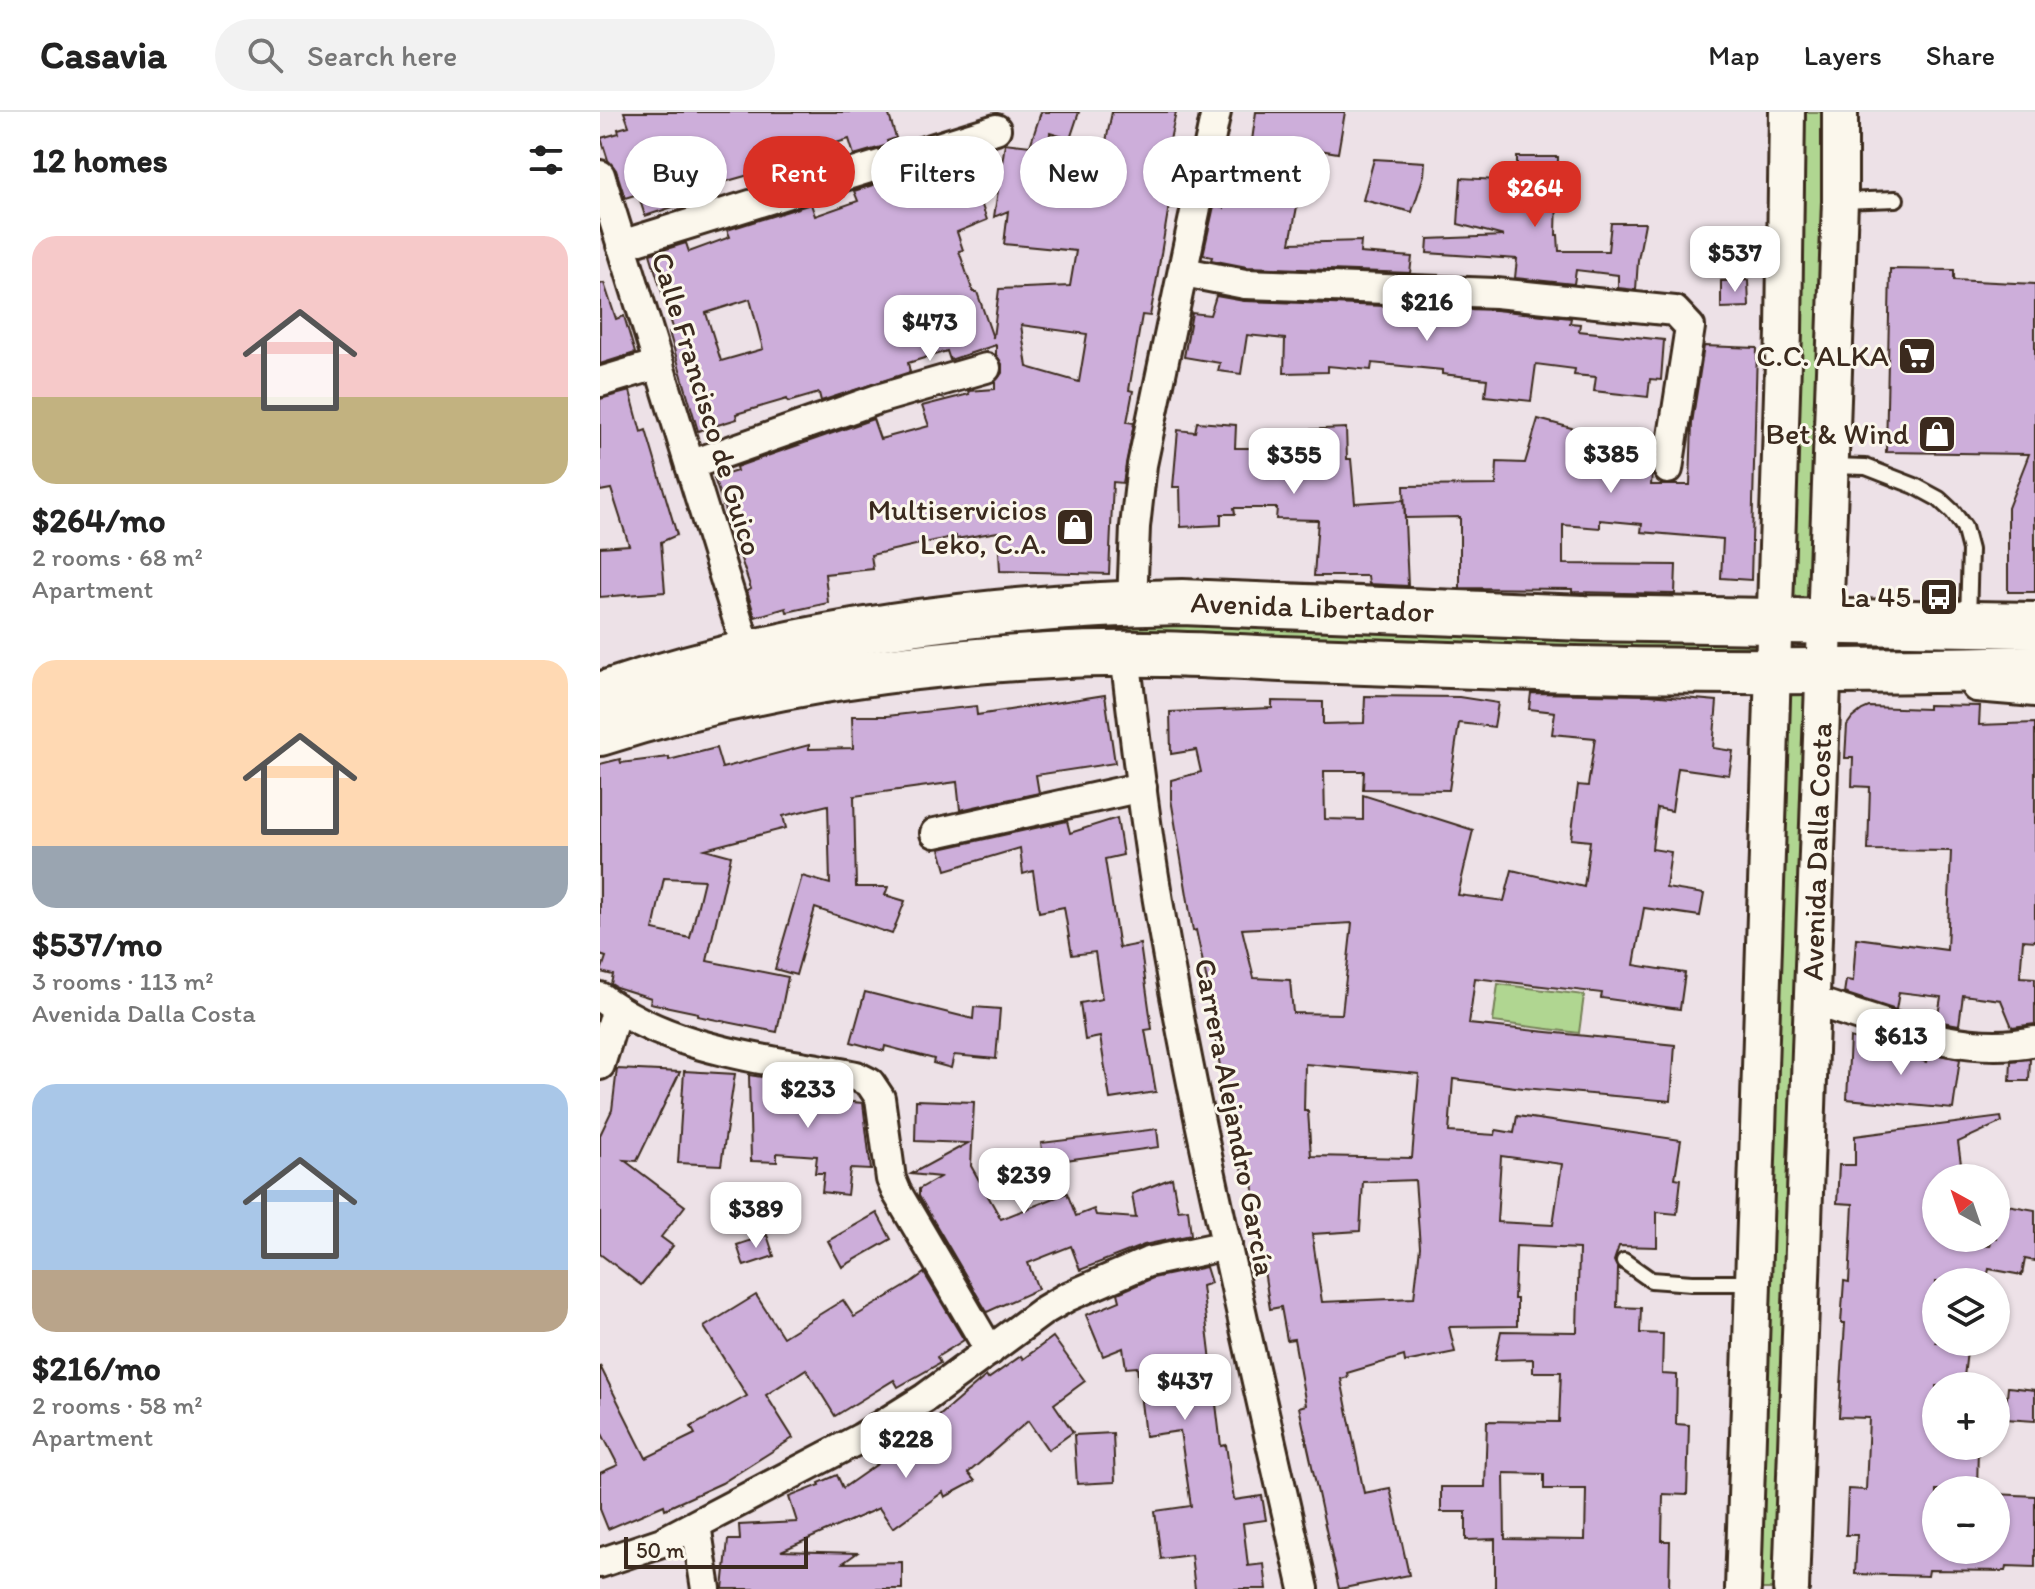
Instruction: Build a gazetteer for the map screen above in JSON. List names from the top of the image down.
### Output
{
  "streets": {
    "main road": ["Avenida Libertador"],
    "street": ["Calle Francisco de Guico", "Avenida Dalla Costa", "Carrera Alejandro García"]
  },
  "crossings": [
    ["Calle Francisco de Guico", "Avenida Libertador"],
    ["Avenida Libertador", "Avenida Dalla Costa"],
    ["Avenida Libertador", "Carrera Alejandro García"]
  ],
  "places": {
    "supermarket": ["C.C. ALKA"],
    "shop": ["Bet & Wind", "Multiservicios Leko, C.A."],
    "bus stop": ["La 45"]
  },
  "scale_bar": "50 m",
  "north": "top left",
  "page": {
    "header": "Casavia",
    "search": "Search here",
    "nav": ["Map", "Layers", "Share"],
    "heading": "12 homes",
    "chip": [
      "Buy",
      "Rent",
      "Filters",
      "New",
      "Apartment"
    ],
    "price": [
      "$264",
      "$537",
      "$216",
      "$473",
      "$385",
      "$355",
      "$613",
      "$233",
      "$239",
      "$389",
      "$437",
      "$228"
    ],
    "list": [
      {
        "name": "$264/mo",
        "note": "2 rooms · 68 m² · Apartment"
      },
      {
        "name": "$537/mo",
        "note": "3 rooms · 113 m² · Avenida Dalla Costa"
      },
      {
        "name": "$216/mo",
        "note": "2 rooms · 58 m² · Apartment"
      }
    ],
    "map_buttons": ["+", "−"],
    "scale": "50 m"
  }
}
